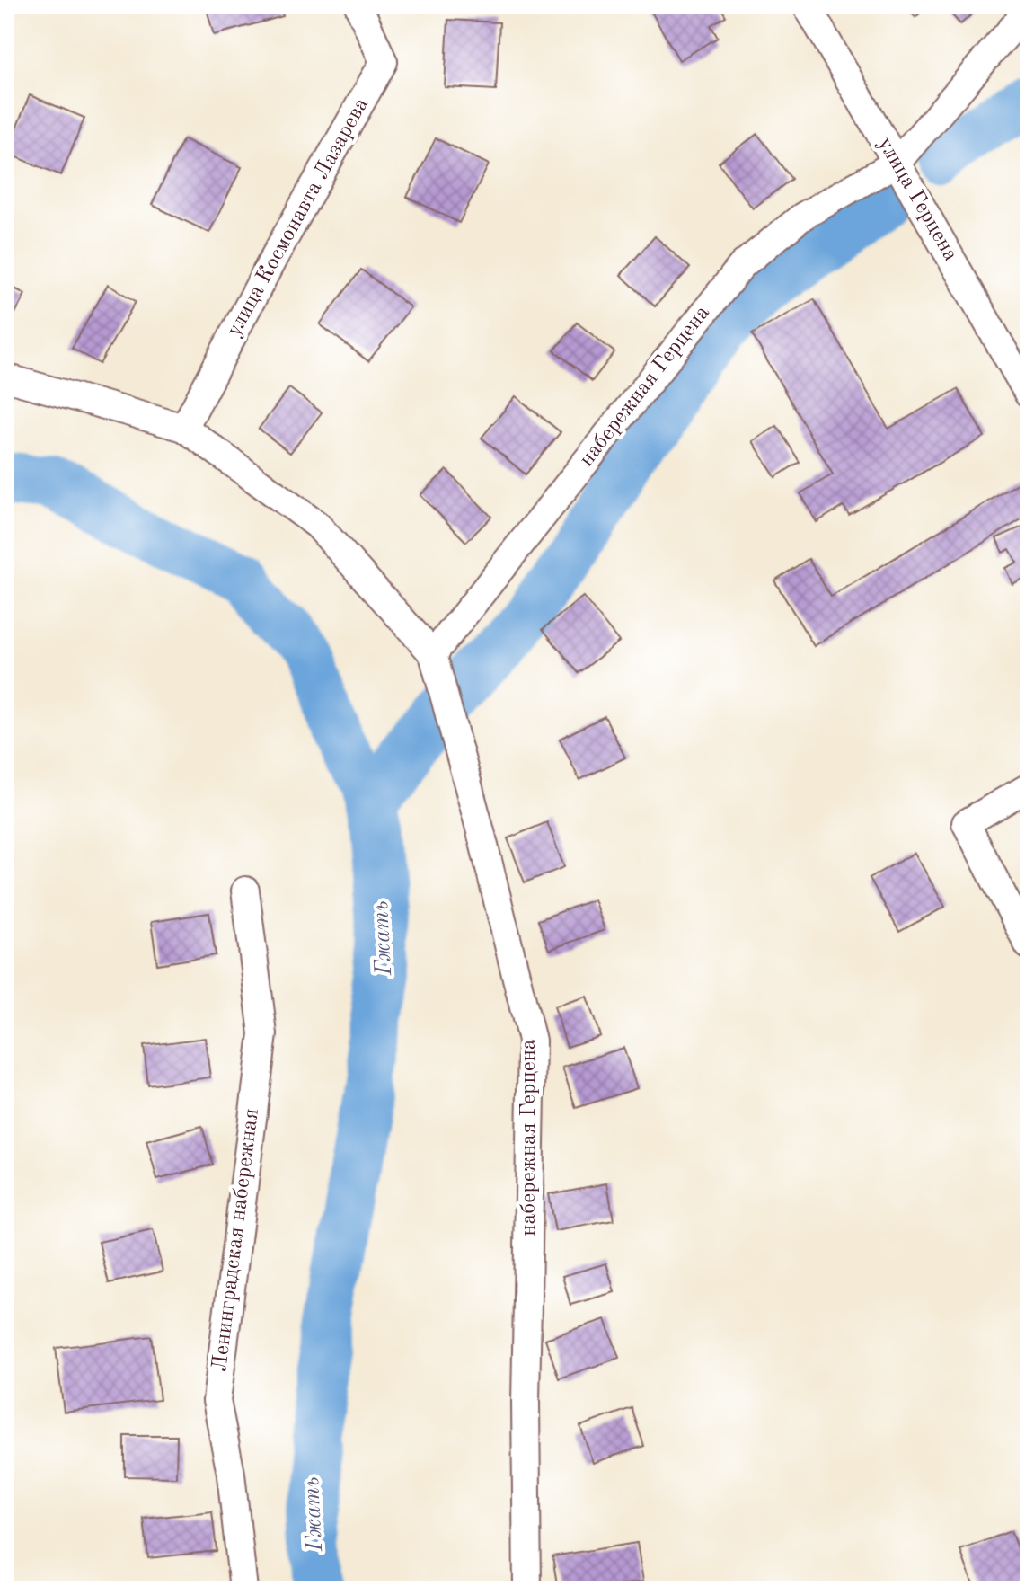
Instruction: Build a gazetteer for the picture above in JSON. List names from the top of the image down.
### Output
{
  "streets": {
    "street": [
      "улица Герцена",
      "улица Космонавта Лазарева",
      "набережная Герцена",
      "Ленинградская набережная"
    ]
  },
  "crossings": [
    ["улица Герцена", "набережная Герцена"],
    ["улица Космонавта Лазарева", "набережная Герцена"]
  ],
  "water": ["Гжать"]
}
